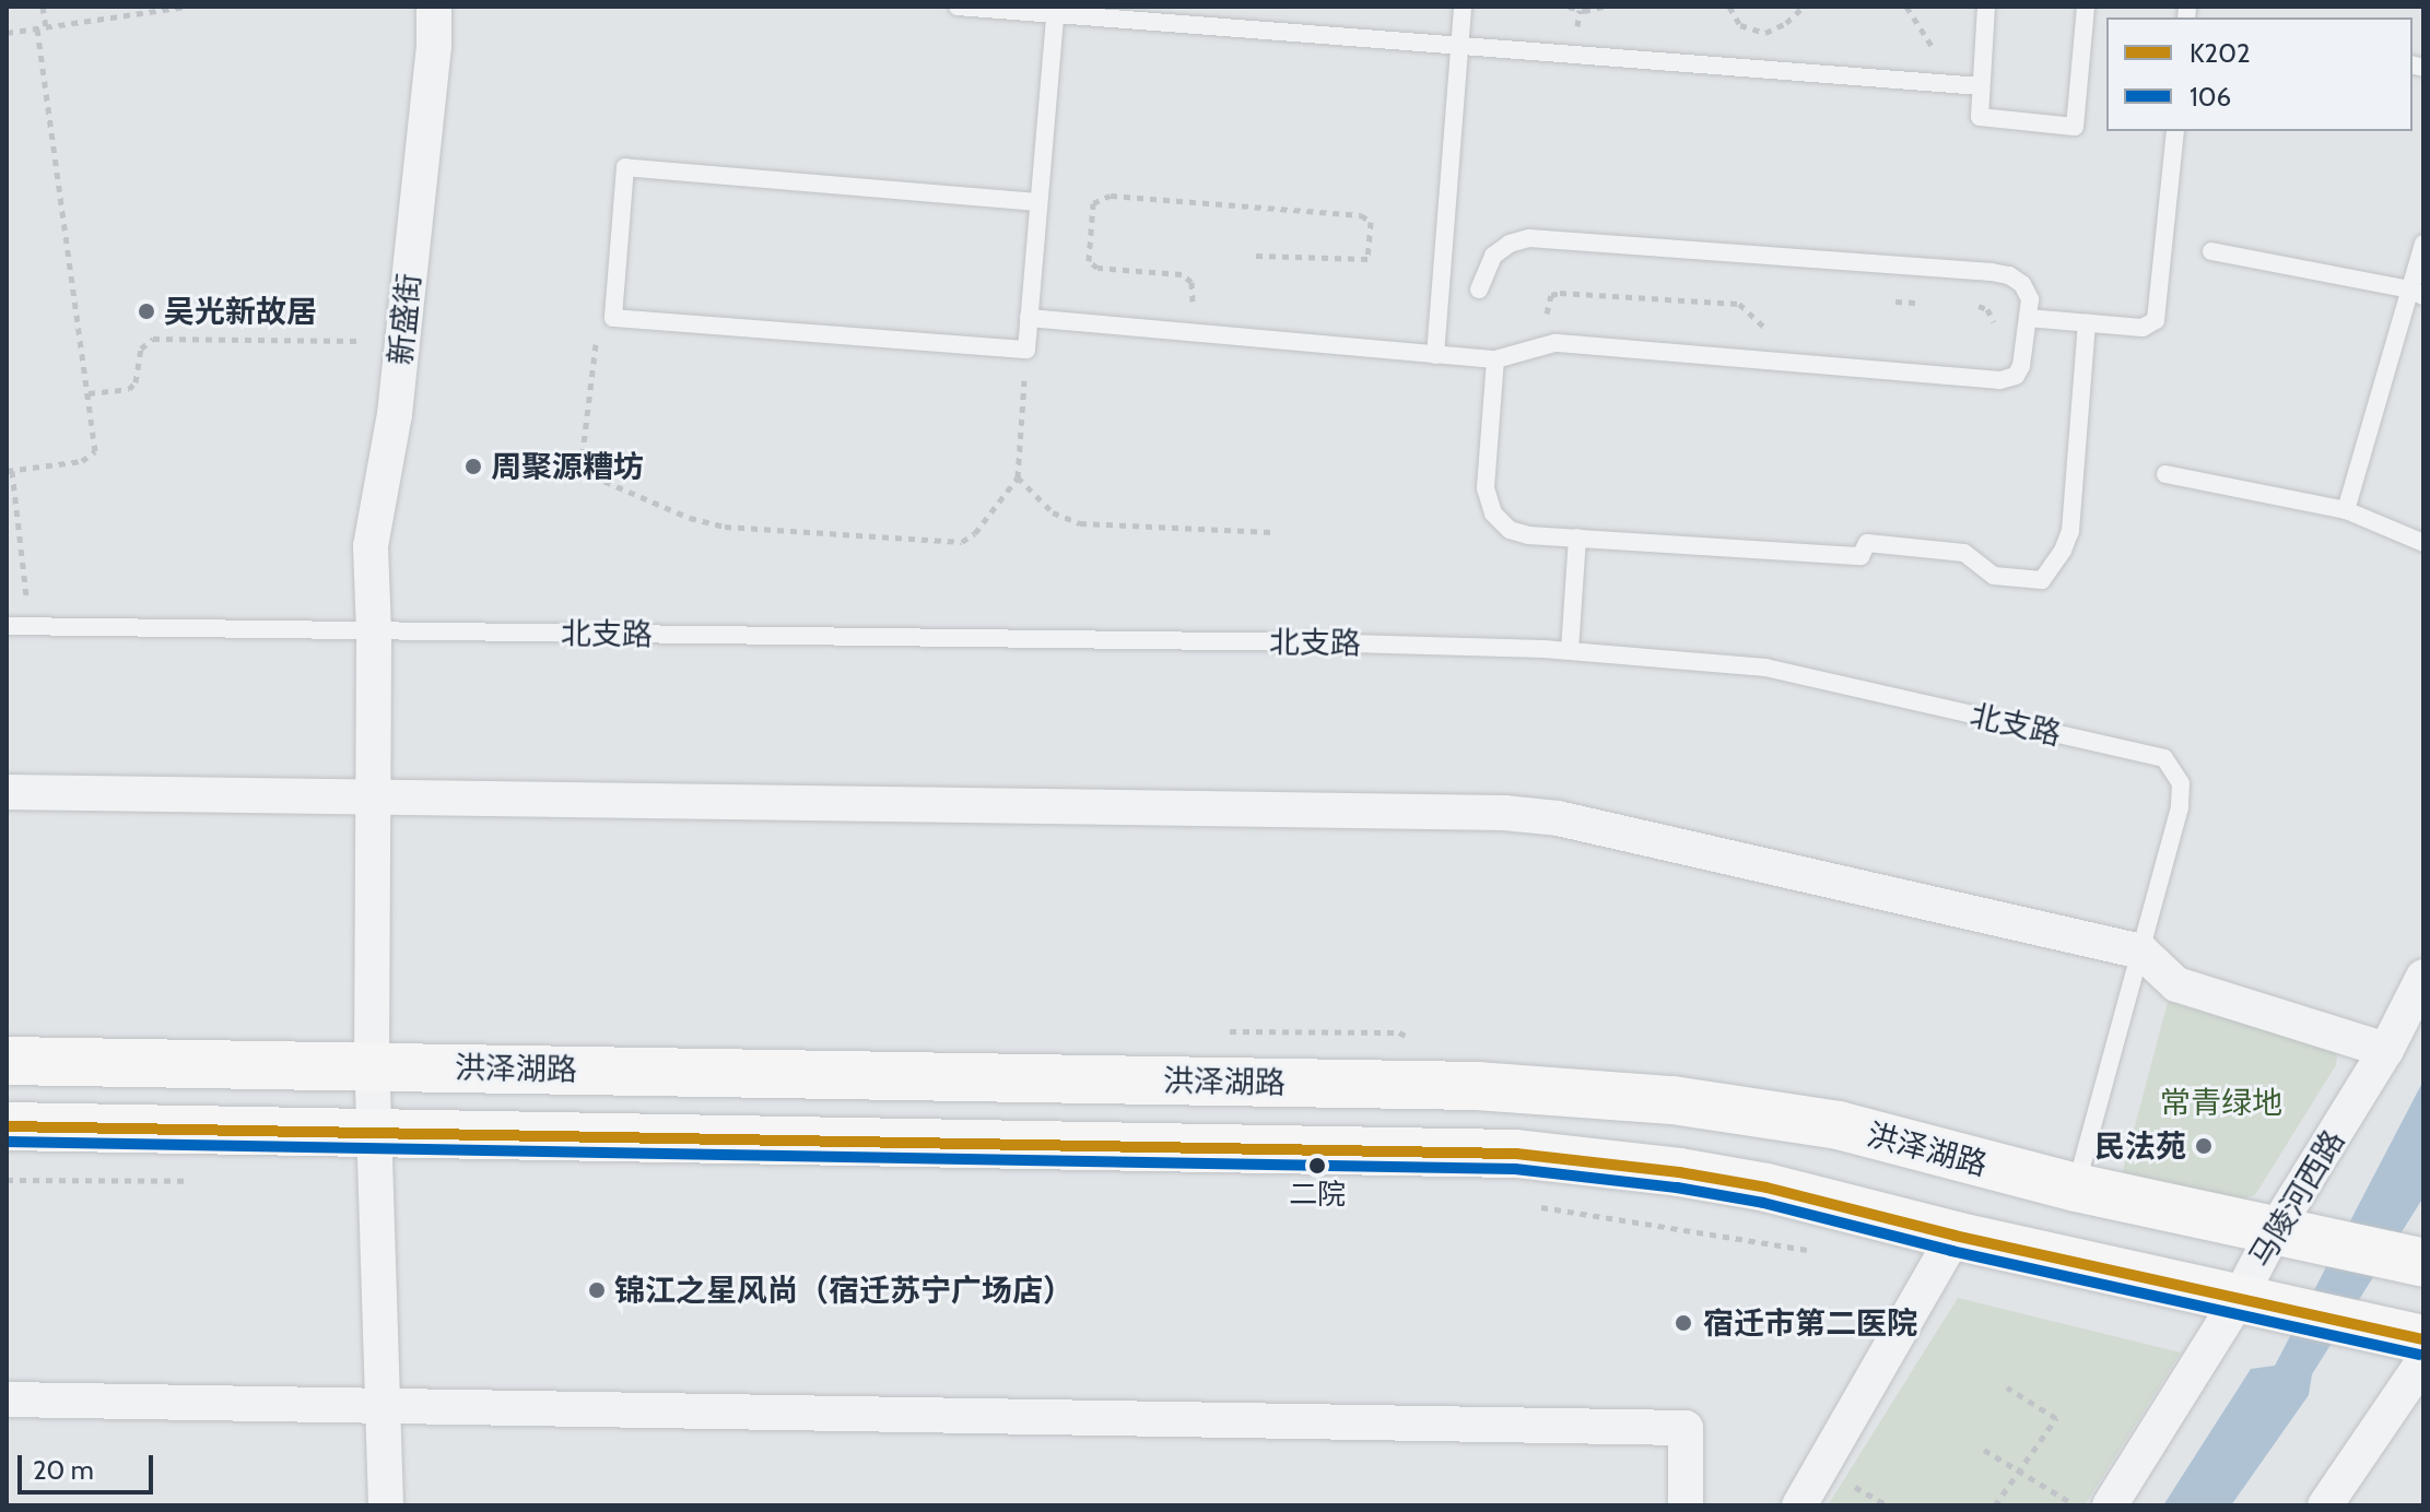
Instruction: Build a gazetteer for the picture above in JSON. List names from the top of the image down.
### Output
{
  "streets": {
    "main road": ["洪泽湖路"],
    "street": ["新盛街", "马陵河西路"],
    "lane": ["北支路"]
  },
  "crossings": [
    ["新盛街", "北支路"],
    ["新盛街", "洪泽湖路"],
    ["北支路", "洪泽湖路"],
    ["洪泽湖路", "马陵河西路"]
  ],
  "parks": ["常青绿地"],
  "places": [
    "吴光新故居",
    "周聚源糟坊",
    "民法苑",
    "二院",
    "锦江之星风尚（宿迁苏宁广场店）",
    "宿迁市第二医院"
  ],
  "lines": ["transit line K202", "transit line 106"],
  "legend": ["K202", "106"],
  "scale_bar": "20 m"
}
